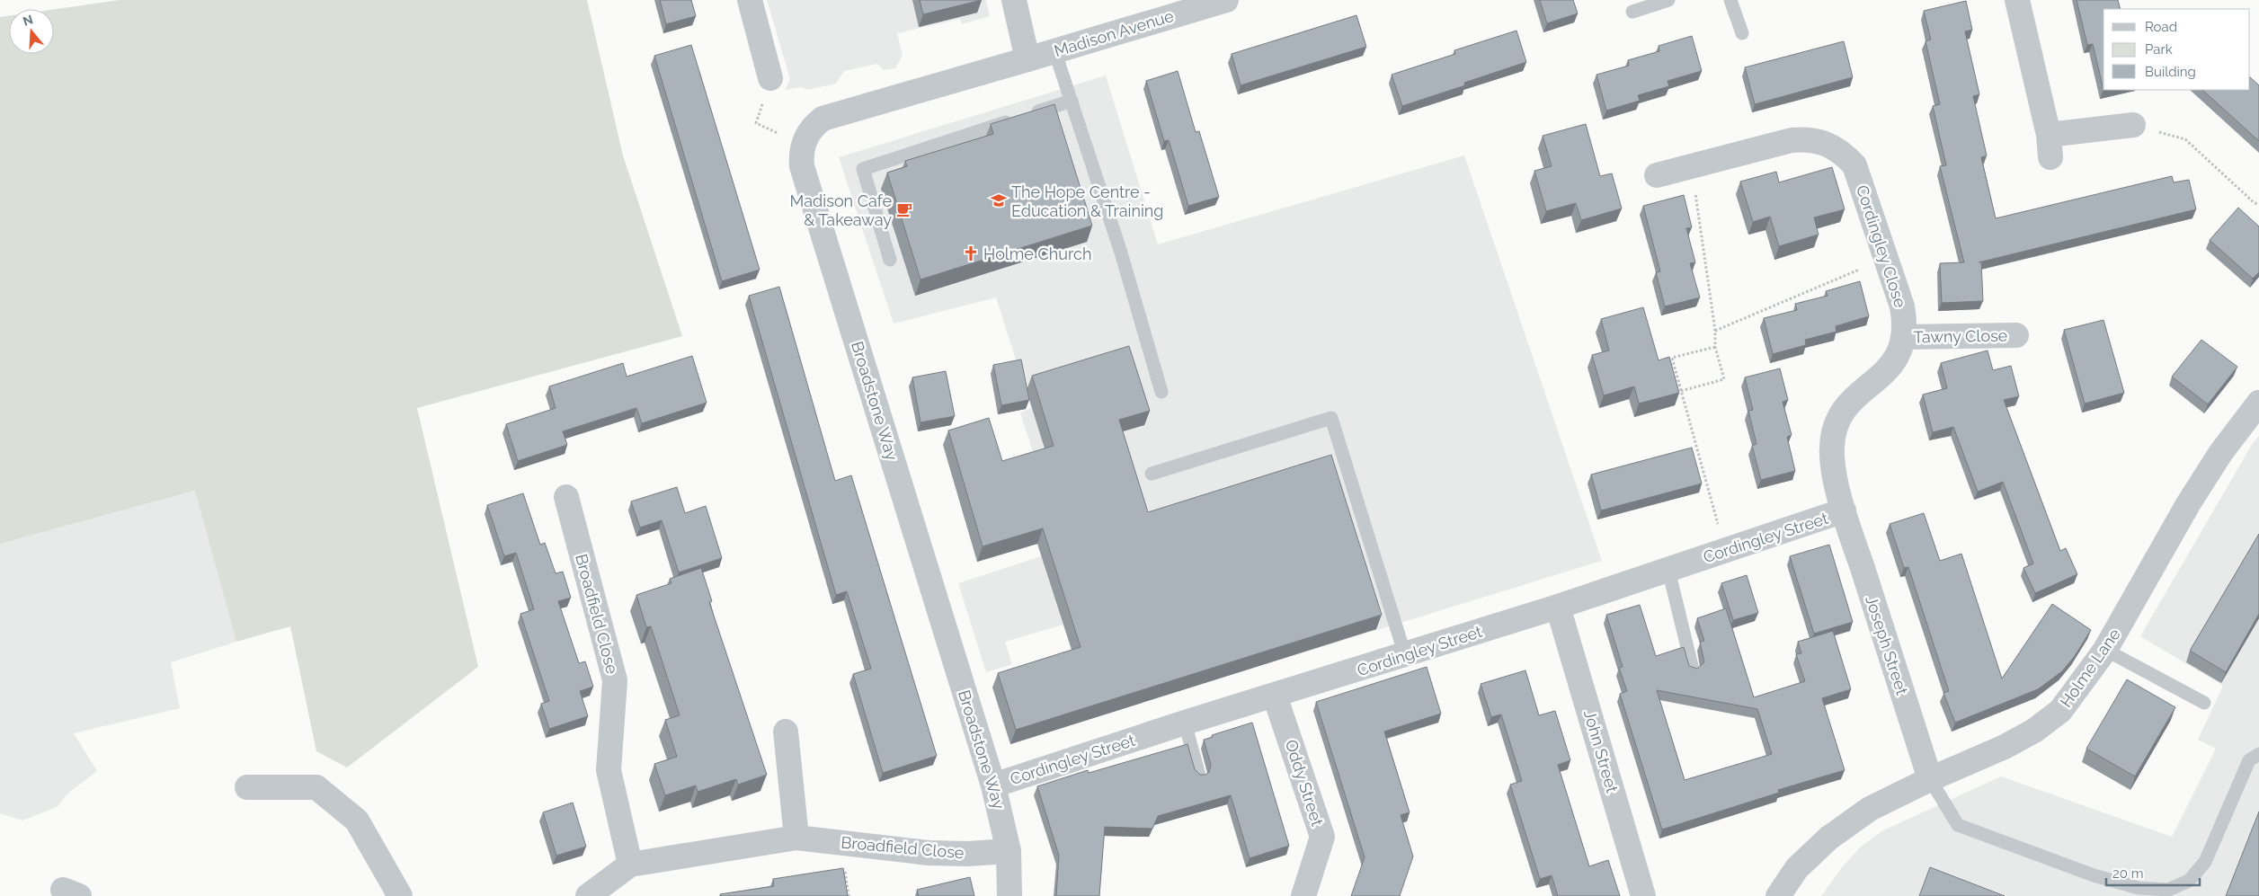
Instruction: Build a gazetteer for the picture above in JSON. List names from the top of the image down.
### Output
{
  "streets": {
    "street": [
      "Madison Avenue",
      "Cordingley Close",
      "Tawny Close",
      "Broadstone Way",
      "Cordingley Street",
      "Broadfield Close",
      "Joseph Street",
      "Holme Lane",
      "John Street",
      "Oddy Street"
    ]
  },
  "crossings": [
    ["Cordingley Close", "Tawny Close"],
    ["Cordingley Close", "Cordingley Street"],
    ["Cordingley Close", "Joseph Street"],
    ["Broadstone Way", "Cordingley Street"],
    ["Broadstone Way", "Broadfield Close"],
    ["Cordingley Street", "Joseph Street"],
    ["Cordingley Street", "John Street"],
    ["Cordingley Street", "Oddy Street"],
    ["Joseph Street", "Holme Lane"]
  ],
  "places": {
    "school or university": ["The Hope Centre - Education & Training"],
    "cafe": ["Madison Cafe & Takeaway"],
    "church": ["Holme Church"]
  },
  "legend": ["Road", "Park", "Building"],
  "scale_bar": "20 m",
  "north": "top"
}
